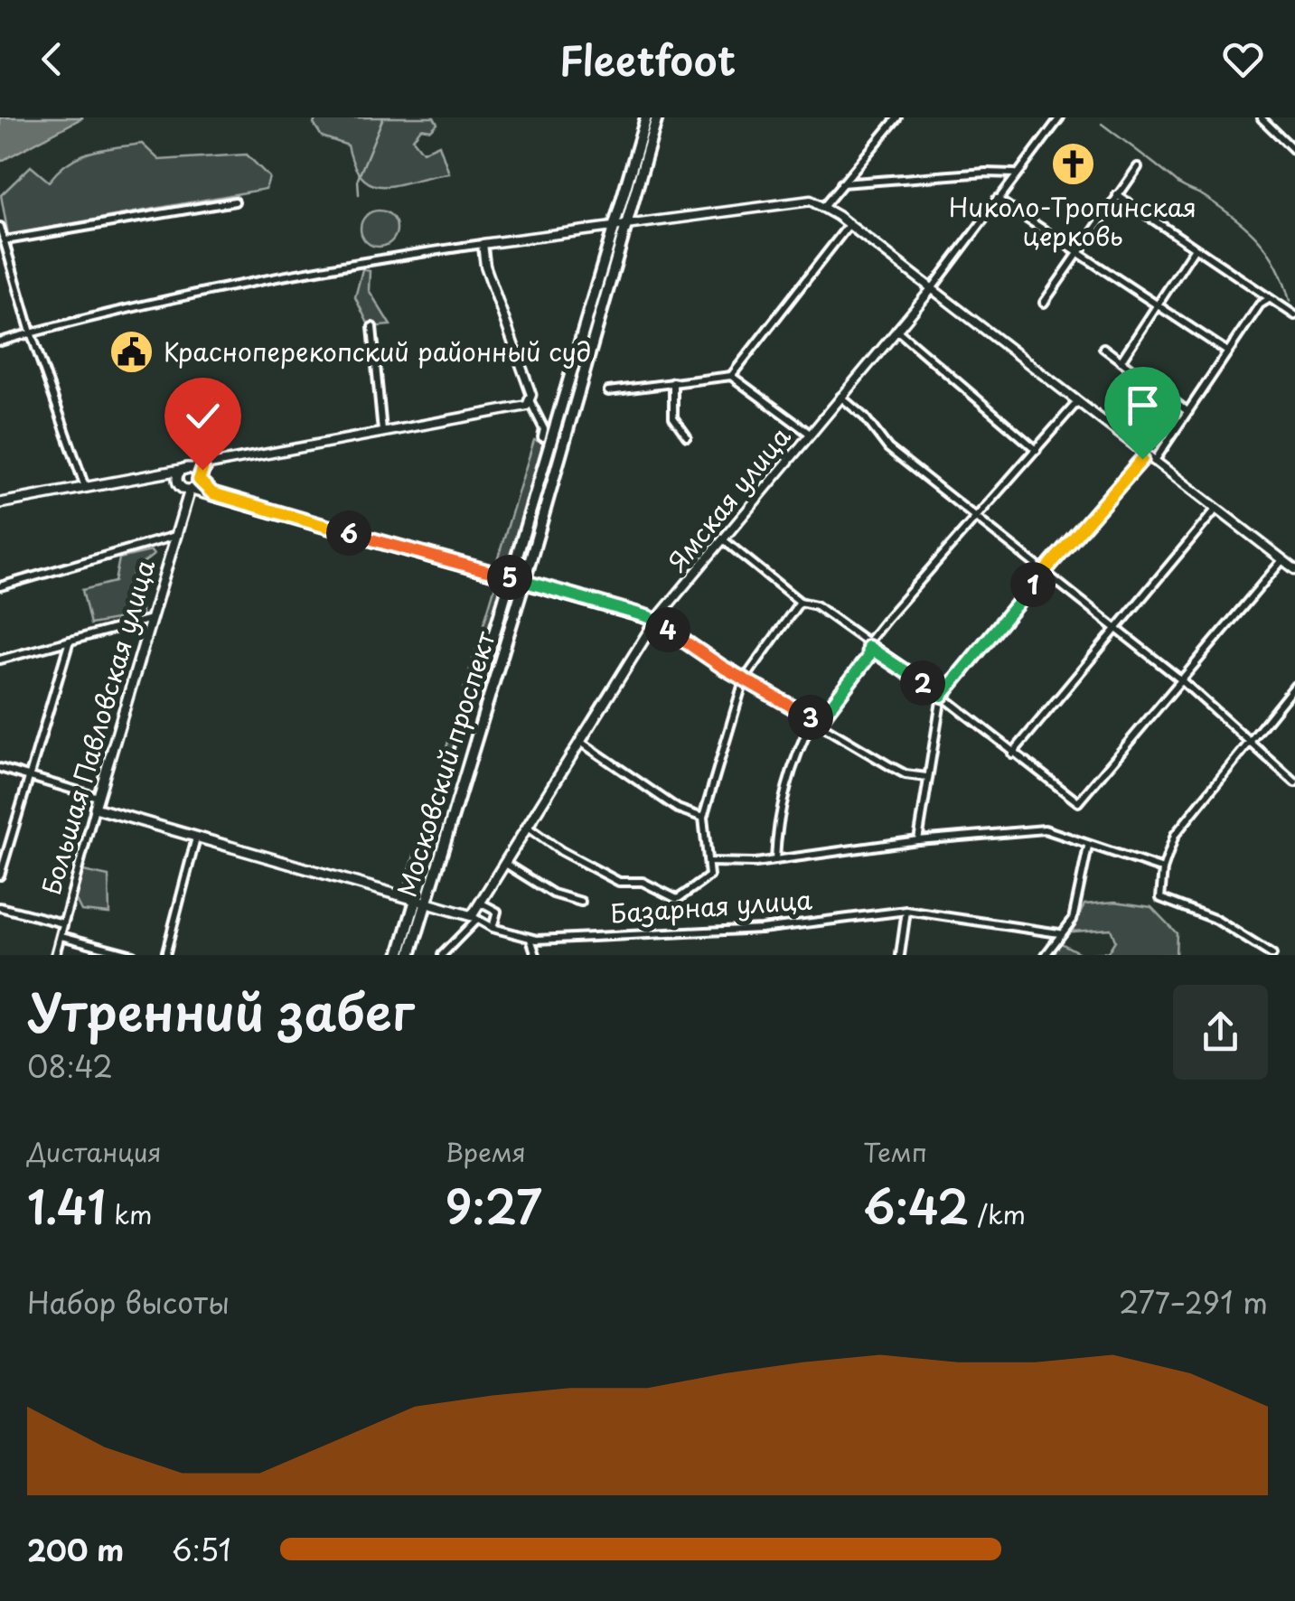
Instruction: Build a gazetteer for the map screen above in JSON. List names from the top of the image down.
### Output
{
  "streets": {
    "main road": [
      "Ямская улица",
      "Большая Павловская улица",
      "Московский проспект",
      "Базарная улица"
    ]
  },
  "crossings": [
    ["Ямская улица", "Базарная улица"],
    ["Большая Павловская улица", "Базарная улица"],
    ["Московский проспект", "Базарная улица"]
  ],
  "places": {
    "church": ["Николо-Тропинская церковь"],
    "public building": ["Красноперекопский районный суд"]
  },
  "page": {
    "header": "Fleetfoot",
    "pins": [
      "6",
      "5",
      "1",
      "4",
      "2",
      "3"
    ],
    "heading": ["Утренний забег", "08:42"],
    "stats": [
      ["Дистанция", "1.41 km"],
      ["Время", "9:27"],
      ["Темп", "6:42 /km"]
    ],
    "chart": ["Набор высоты", "277–291 m"],
    "list": [
      {
        "name": "200 m",
        "note": "6:51"
      }
    ]
  }
}
